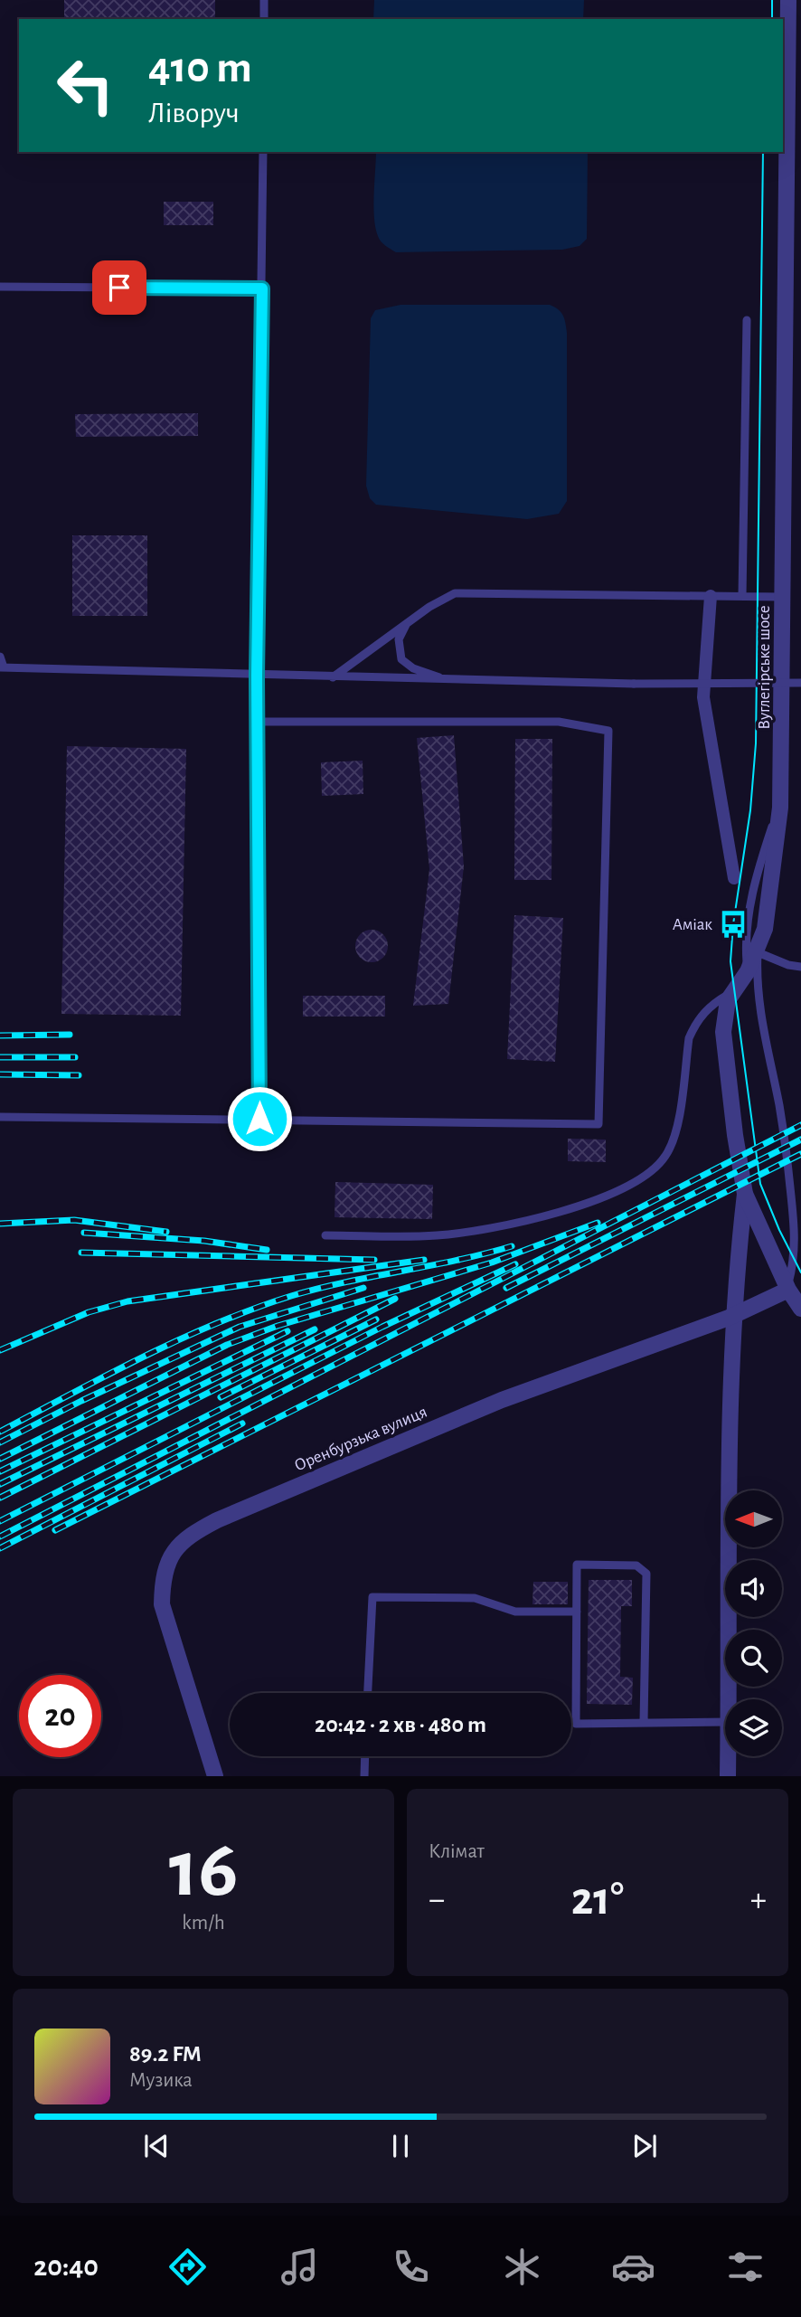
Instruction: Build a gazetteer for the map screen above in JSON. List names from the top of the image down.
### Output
{
  "streets": {
    "street": ["Вуглегірське шосе", "Оренбурзька вулиця"]
  },
  "crossings": [
    ["Вуглегірське шосе", "Оренбурзька вулиця"]
  ],
  "places": {
    "bus stop": ["Аміак"]
  },
  "north": "left",
  "page": {
    "turn": ["410 m", "Ліворуч"],
    "limit": "20",
    "trip": "20:42 · 2 хв · 480 m",
    "tile": [
      ["16", "km/h"],
      "Клімат"
    ],
    "heat": ["−", "21°", "+"],
    "song": ["89.2 FM", "Музика"],
    "tabs": "20:40"
  }
}
